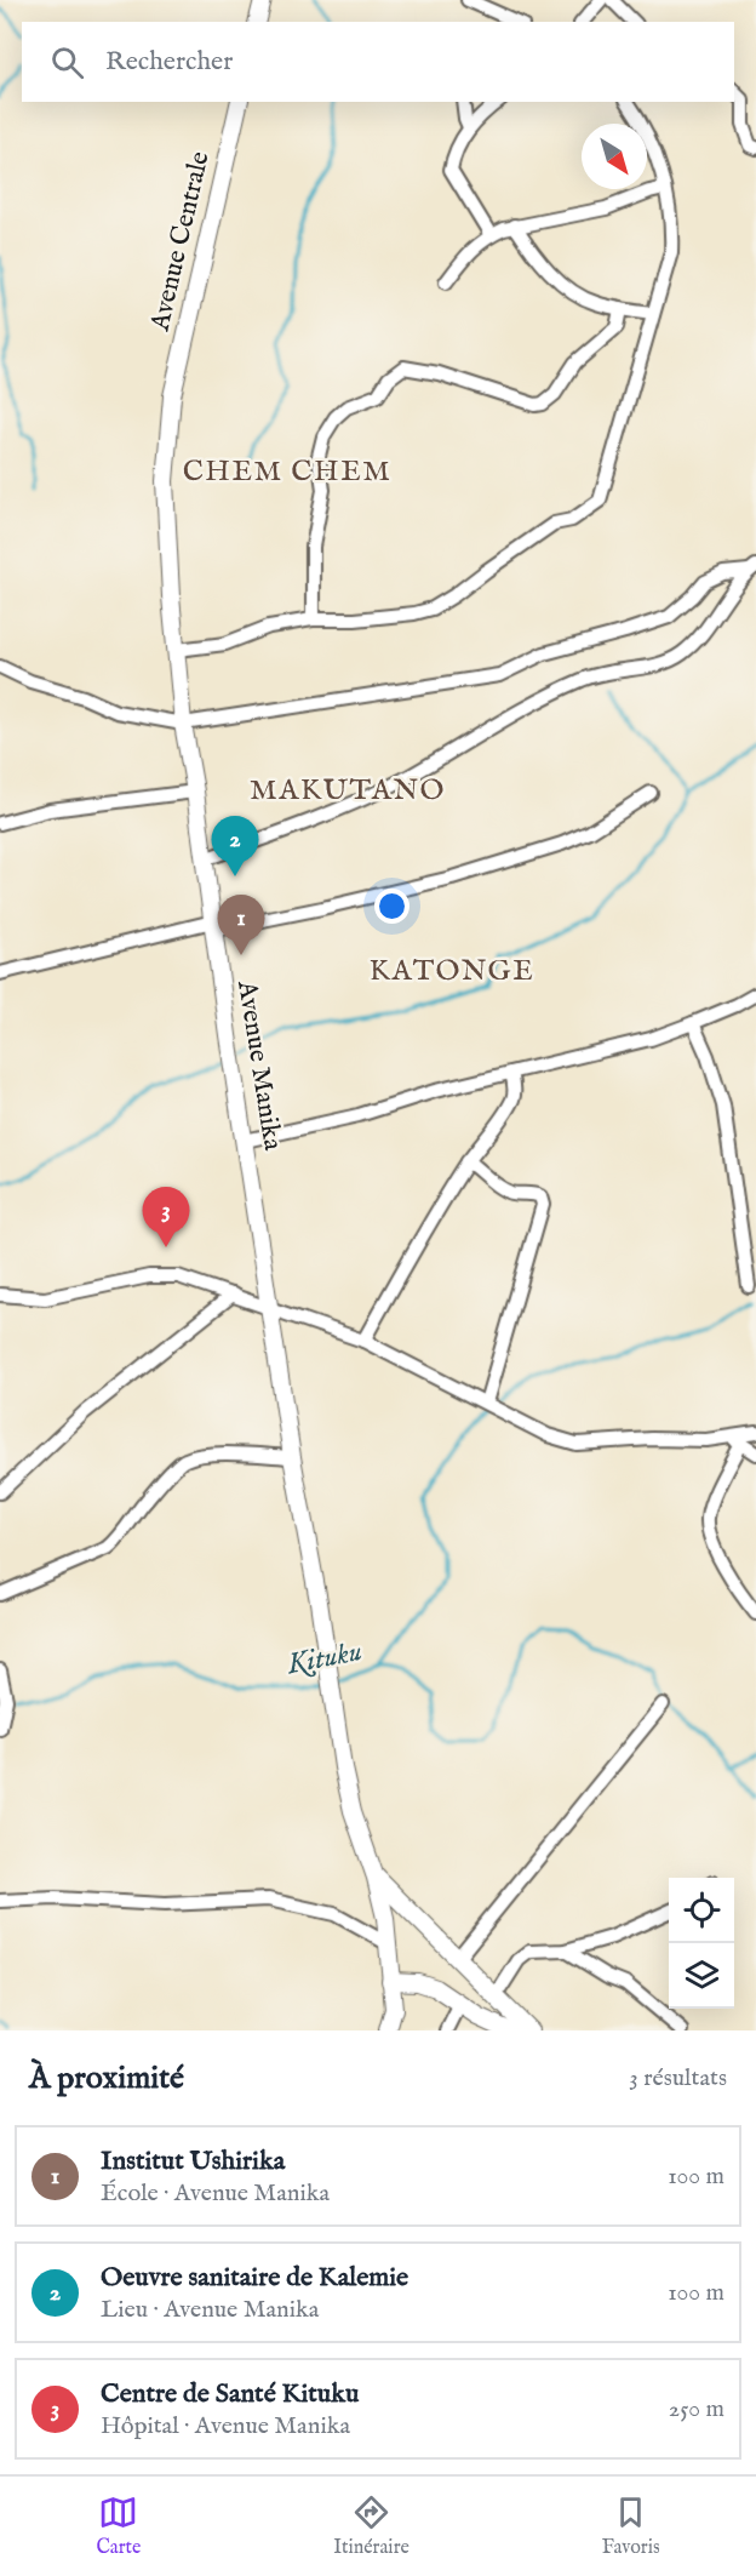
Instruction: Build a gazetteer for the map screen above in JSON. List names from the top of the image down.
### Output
{
  "streets": {
    "street": ["Avenue Centrale", "Avenue Manika"]
  },
  "crossings": [
    ["Avenue Centrale", "Avenue Manika"]
  ],
  "districts": ["CHEM CHEM", "MAKUTANO", "KATONGE"],
  "water": ["Kituku"],
  "north": "bottom right",
  "page": {
    "search": "Rechercher",
    "pins": ["2", "1", "3"],
    "heading": ["À proximité", "3 résultats"],
    "list": [
      {
        "mark": "1",
        "name": "Institut Ushirika",
        "note": "École · Avenue Manika",
        "value": "100 m"
      },
      {
        "mark": "2",
        "name": "Oeuvre sanitaire de Kalemie",
        "note": "Lieu · Avenue Manika",
        "value": "100 m"
      },
      {
        "mark": "3",
        "name": "Centre de Santé Kituku",
        "note": "Hôpital · Avenue Manika",
        "value": "250 m"
      }
    ],
    "nav": ["Carte", "Itinéraire", "Favoris"]
  }
}
